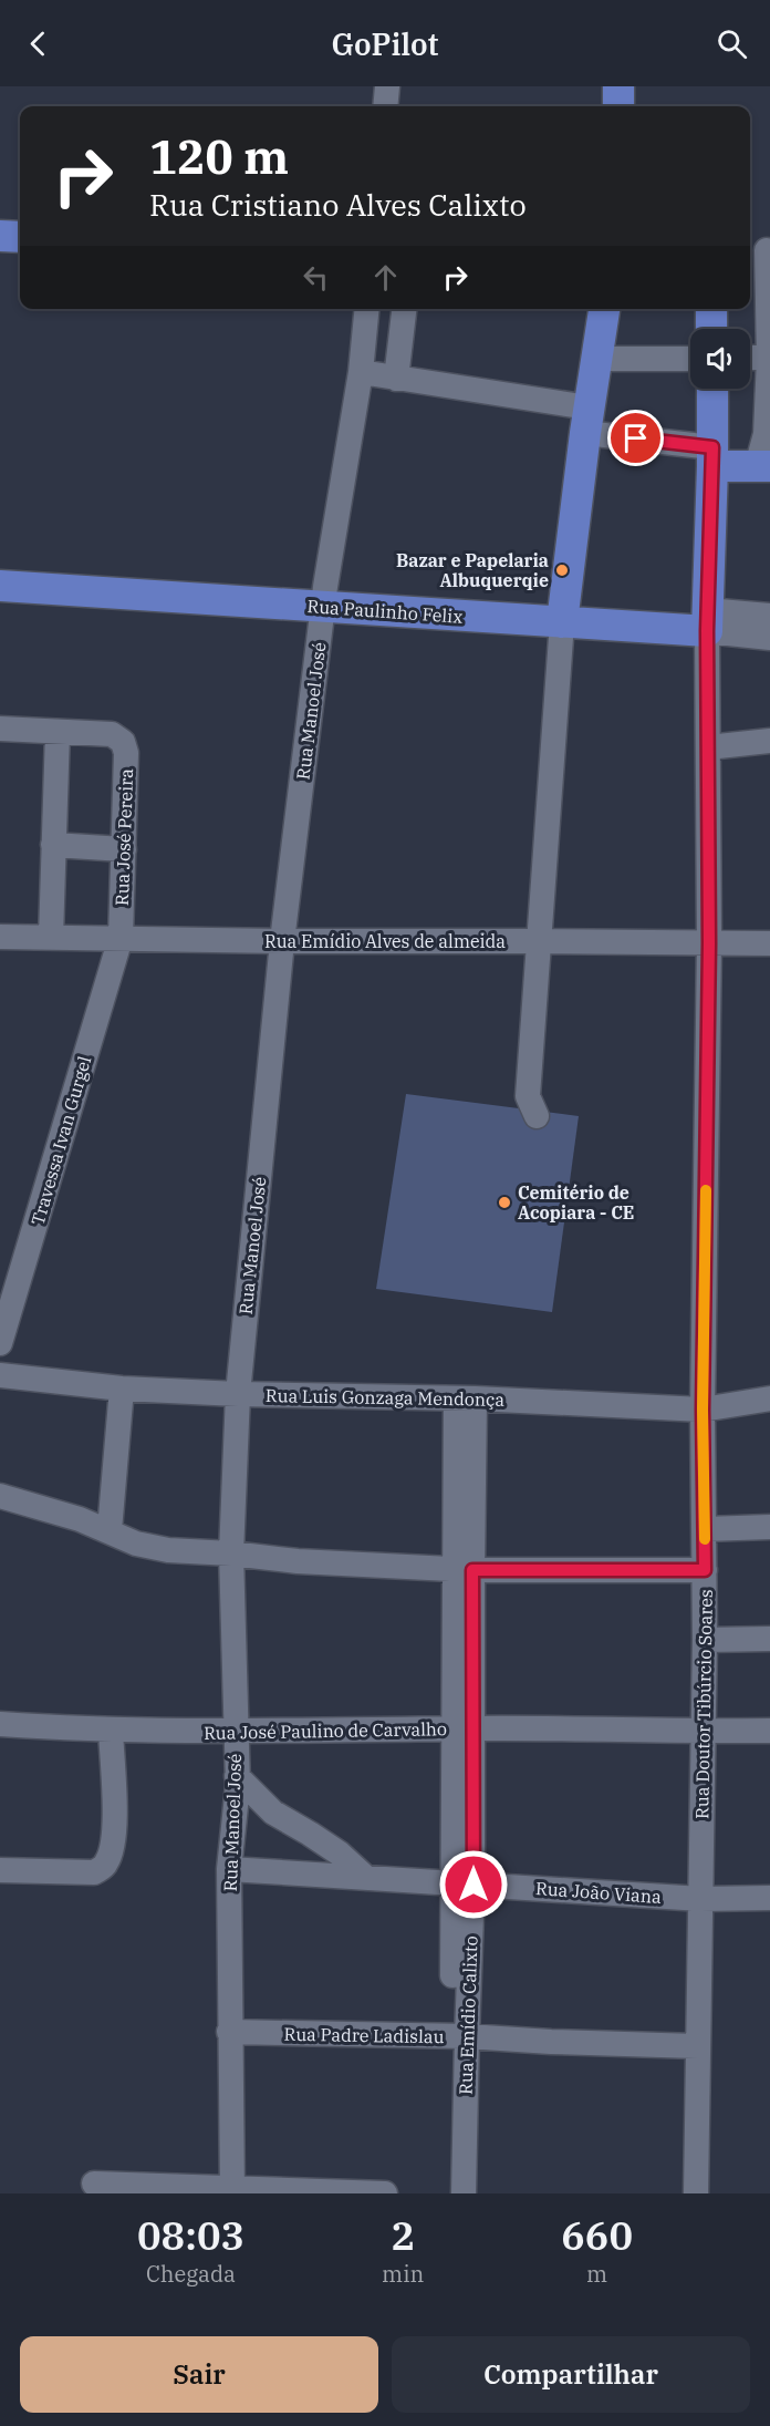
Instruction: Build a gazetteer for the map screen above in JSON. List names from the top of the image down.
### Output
{
  "streets": {
    "main road": ["Rua Paulinho Felix", "Rua Doutor Tibúrcio Soares"],
    "street": [
      "Rua Manoel José",
      "Rua José Pereira",
      "Rua Emídio Alves de almeida",
      "Travessa Ivan Gurgel",
      "Rua Luis Gonzaga Mendonça",
      "Rua José Paulino de Carvalho",
      "Rua João Viana",
      "Rua Emídio Calixto",
      "Rua Padre Ladislau"
    ]
  },
  "crossings": [
    ["Rua Paulinho Felix", "Rua Manoel José"],
    ["Rua Paulinho Felix", "Rua Doutor Tibúrcio Soares"],
    ["Rua Manoel José", "Rua Emídio Alves de almeida"],
    ["Rua Manoel José", "Rua Luis Gonzaga Mendonça"],
    ["Rua Manoel José", "Rua José Paulino de Carvalho"],
    ["Rua Manoel José", "Rua João Viana"],
    ["Rua Manoel José", "Rua Padre Ladislau"],
    ["Rua José Pereira", "Rua Emídio Alves de almeida"],
    ["Rua José Pereira", "Travessa Ivan Gurgel"],
    ["Rua Emídio Alves de almeida", "Travessa Ivan Gurgel"],
    ["Rua Emídio Alves de almeida", "Rua Doutor Tibúrcio Soares"],
    ["Rua Luis Gonzaga Mendonça", "Rua Doutor Tibúrcio Soares"],
    ["Rua Luis Gonzaga Mendonça", "Rua Emídio Calixto"],
    ["Rua Doutor Tibúrcio Soares", "Rua José Paulino de Carvalho"],
    ["Rua Doutor Tibúrcio Soares", "Rua João Viana"],
    ["Rua Doutor Tibúrcio Soares", "Rua Padre Ladislau"],
    ["Rua José Paulino de Carvalho", "Rua Emídio Calixto"],
    ["Rua João Viana", "Rua Emídio Calixto"],
    ["Rua Emídio Calixto", "Rua Padre Ladislau"]
  ],
  "places": ["Bazar e Papelaria Albuquerqie", "Cemitério de Acopiara - CE"],
  "page": {
    "header": "GoPilot",
    "turn": ["120 m", "Rua Cristiano Alves Calixto"],
    "eta": [
      "08:03",
      "Chegada",
      "2",
      "min",
      "660",
      "m"
    ],
    "buttons": ["Sair", "Compartilhar"]
  }
}
